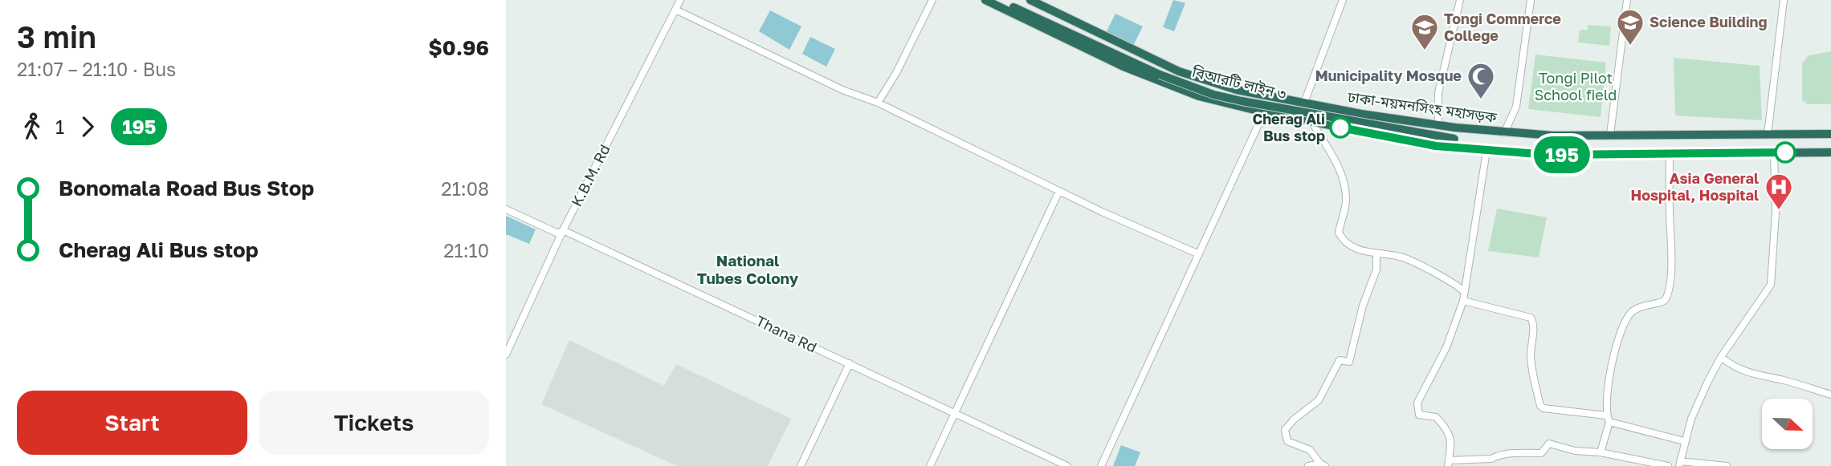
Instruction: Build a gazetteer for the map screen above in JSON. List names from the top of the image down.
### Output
{
  "streets": {
    "highway": ["বিআরটি লাইন ৩", "ঢাকা-ময়মনসিংহ মহাসড়ক"],
    "street": ["K.B.M. Rd", "Thana Rd"]
  },
  "crossings": [
    ["K.B.M. Rd", "Thana Rd"]
  ],
  "districts": ["National Tubes Colony"],
  "parks": ["Tongi Pilot School field"],
  "places": {
    "school or university": ["Science Building", "Tongi Commerce College"],
    "mosque": ["Municipality Mosque"],
    "other": ["Cherag Ali Bus stop"],
    "hospital": ["Asia General Hospital, Hospital"]
  },
  "lines": ["bus line 195"],
  "north": "right",
  "page": {
    "heading": ["3 min", "21:07 – 21:10 · Bus", "$0.96"],
    "on_map": "195",
    "legs": ["1", "195"],
    "list": [
      {
        "name": "Bonomala Road Bus Stop",
        "value": "21:08"
      },
      {
        "name": "Cherag Ali Bus stop",
        "value": "21:10"
      }
    ],
    "buttons": ["Start", "Tickets"]
  }
}
